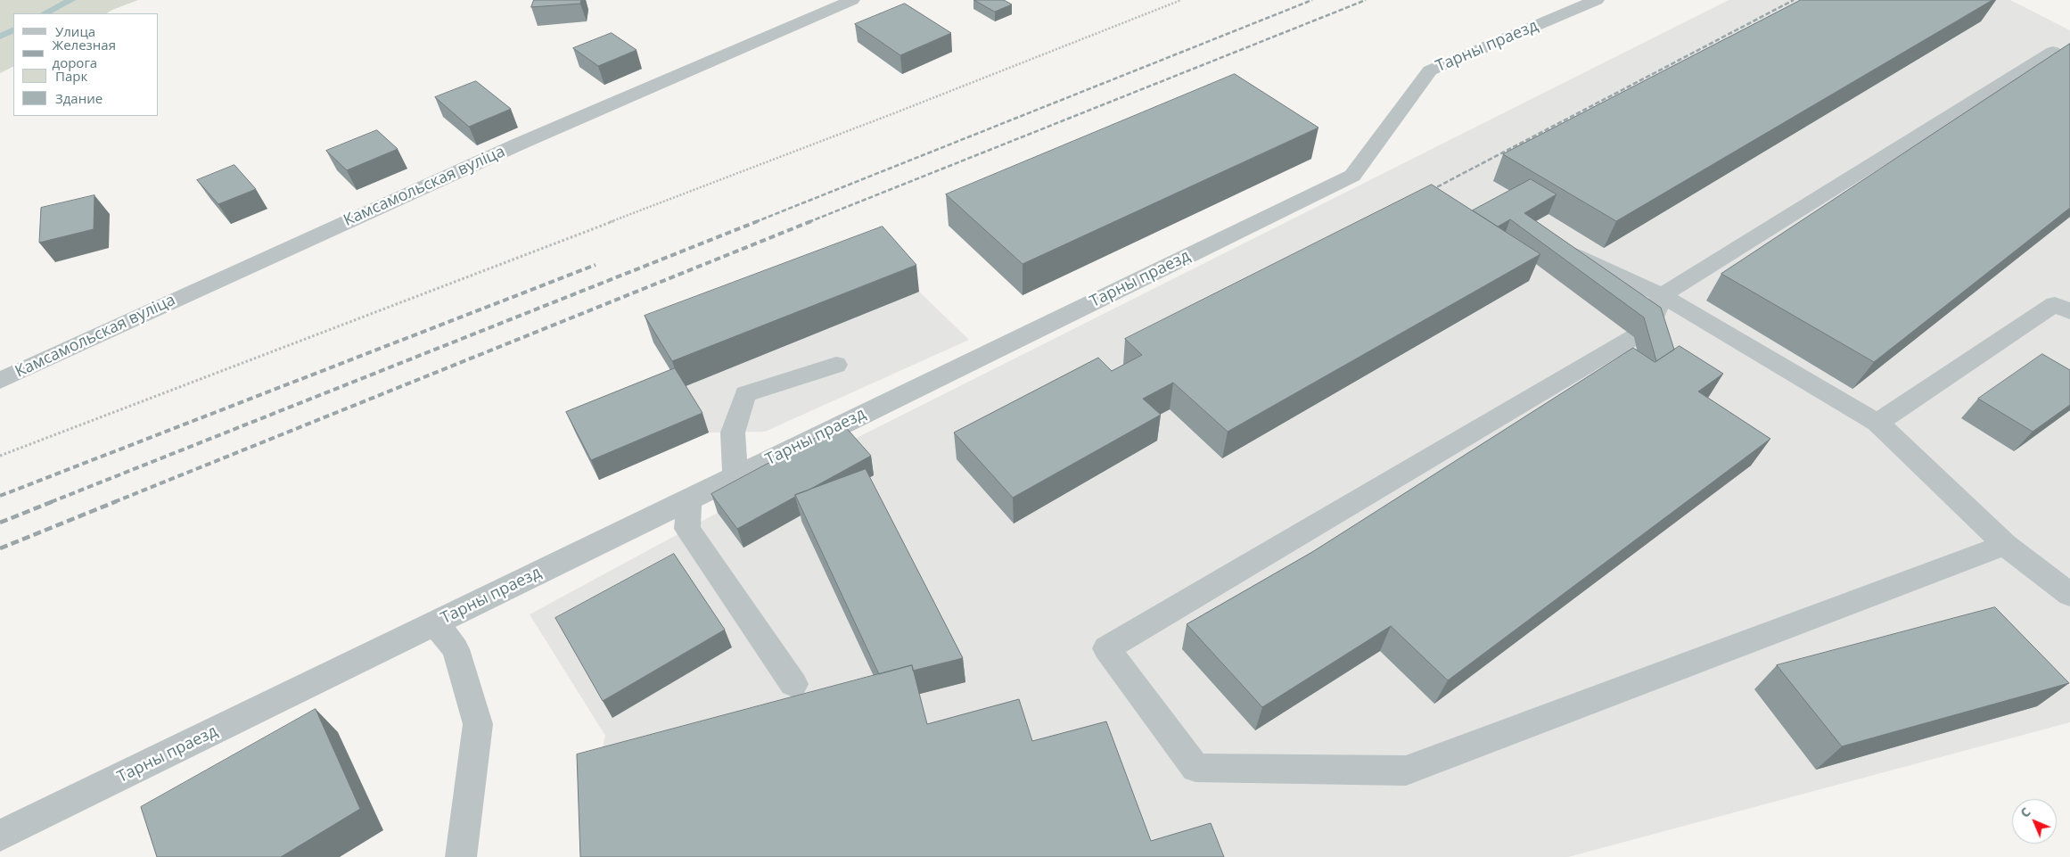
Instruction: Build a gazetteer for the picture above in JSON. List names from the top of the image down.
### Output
{
  "streets": {
    "street": ["Тарны праезд", "Камсамольская вуліца"]
  },
  "legend": [
    "Улица",
    "Железная дорога",
    "Парк",
    "Здание"
  ],
  "north": "top left"
}
